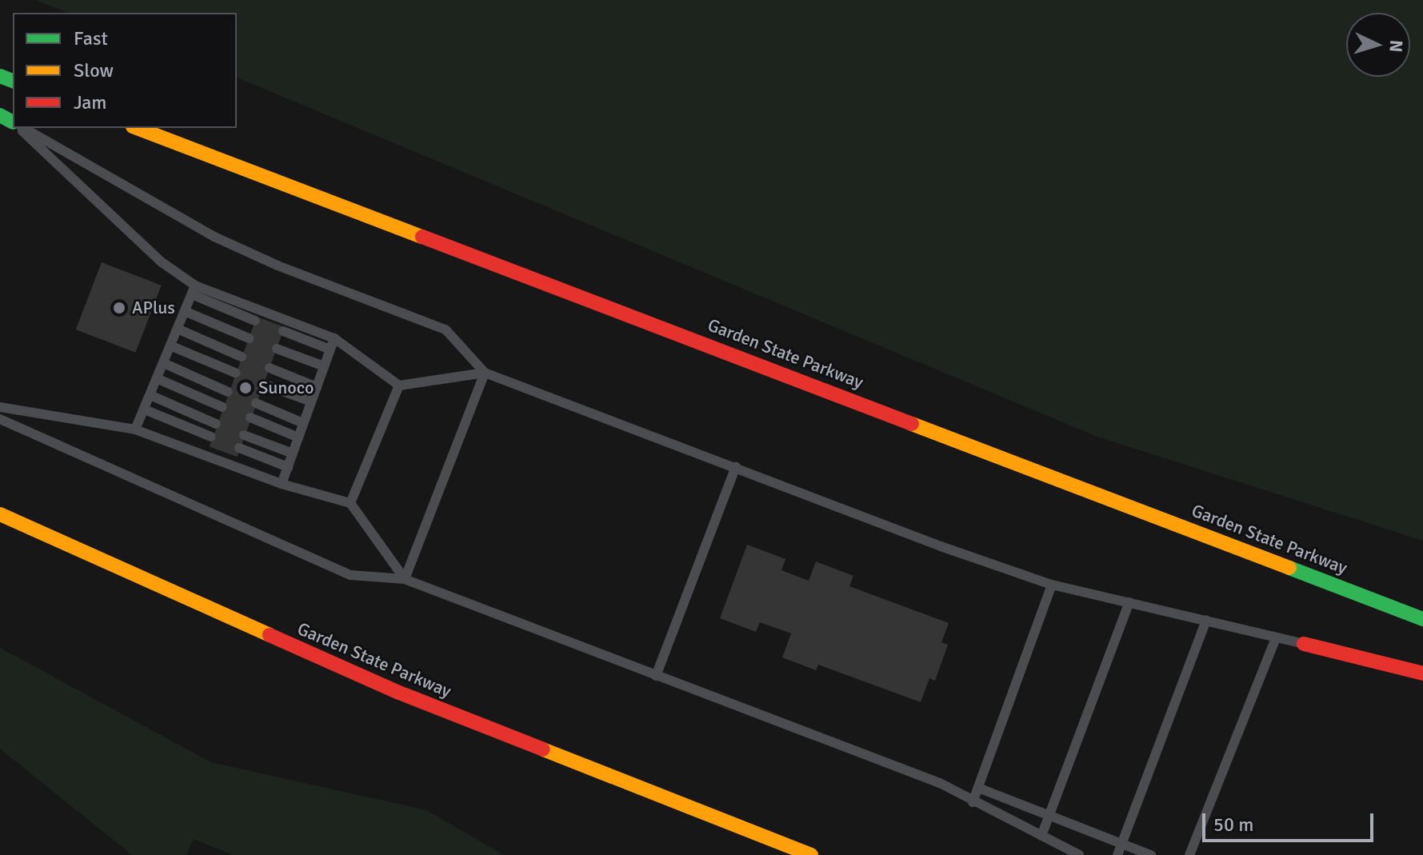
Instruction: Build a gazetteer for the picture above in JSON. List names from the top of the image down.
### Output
{
  "streets": {
    "highway": ["Garden State Parkway"]
  },
  "places": ["APlus", "Sunoco"],
  "legend": ["Fast", "Slow", "Jam"],
  "scale_bar": "50 m",
  "north": "right"
}
